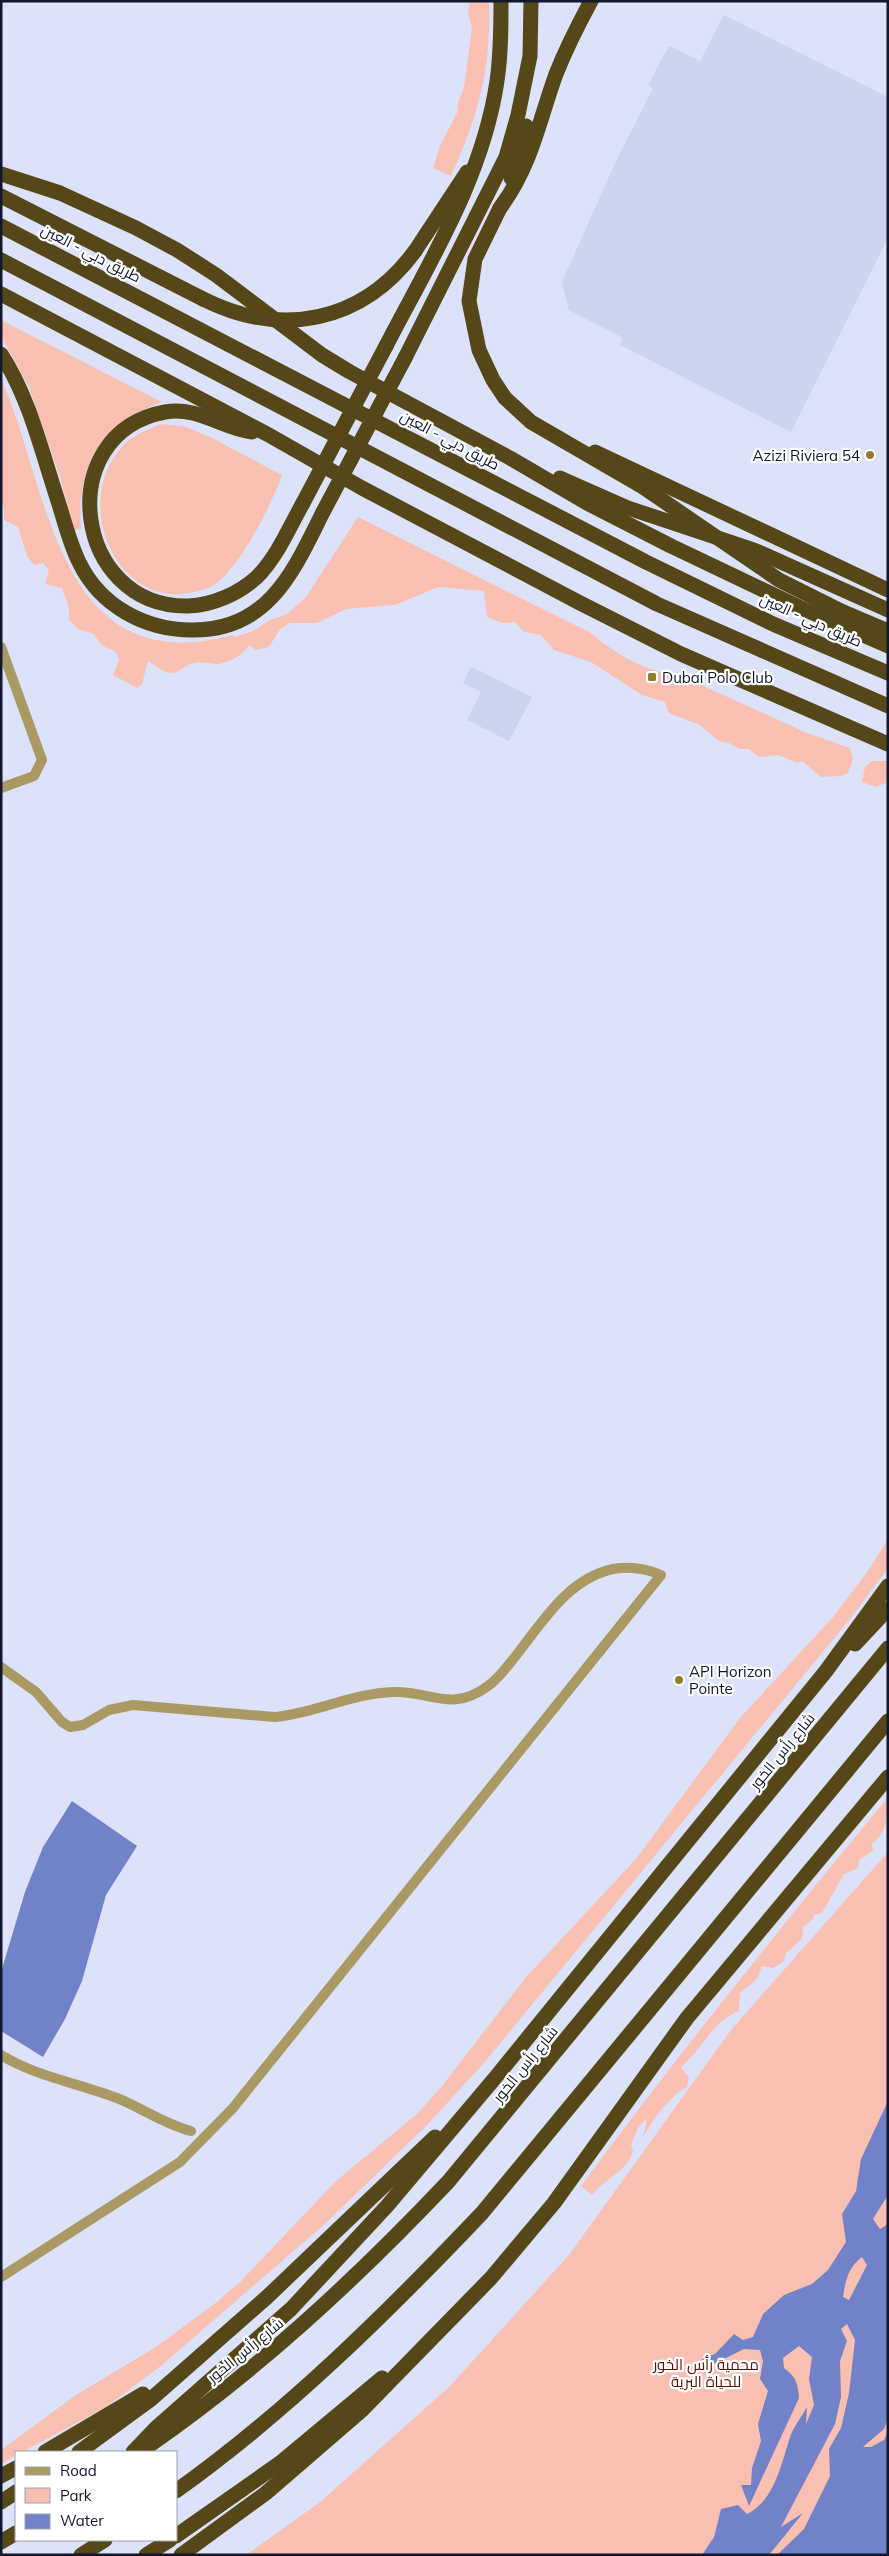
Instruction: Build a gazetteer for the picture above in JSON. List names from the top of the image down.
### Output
{
  "streets": {
    "highway": ["طريق دبي - العين", "شارع رأس الخور"]
  },
  "parks": ["محمية رأس الخور للحياة البرية"],
  "places": {
    "other": ["Azizi Riviera 54", "API Horizon Pointe"],
    "transit": ["Dubai Polo Club"]
  },
  "legend": ["Road", "Park", "Water"]
}
